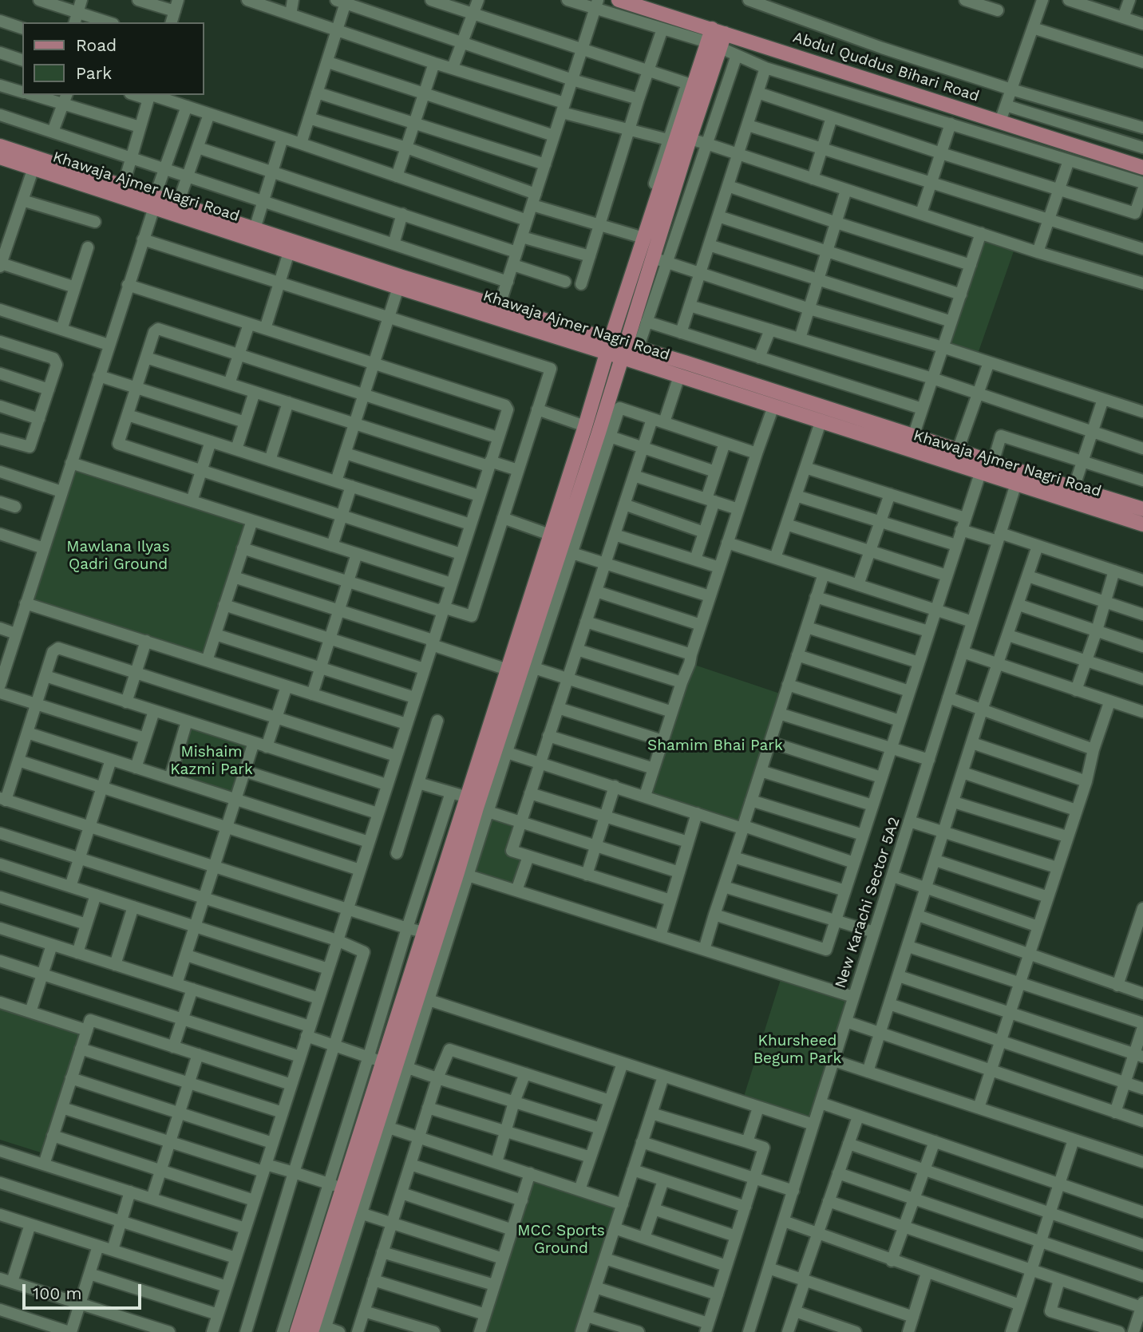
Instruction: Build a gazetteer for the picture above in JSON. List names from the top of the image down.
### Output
{
  "streets": {
    "main road": ["Abdul Quddus Bihari Road", "Khawaja Ajmer Nagri Road"],
    "street": ["New Karachi Sector 5A2"]
  },
  "crossings": [
    ["Khawaja Ajmer Nagri Road", "New Karachi Sector 5A2"]
  ],
  "parks": [
    "Mawlana Ilyas Qadri Ground",
    "Shamim Bhai Park",
    "Mishaim Kazmi Park",
    "Khursheed Begum Park",
    "MCC Sports Ground"
  ],
  "legend": ["Road", "Park"],
  "scale_bar": "100 m"
}
